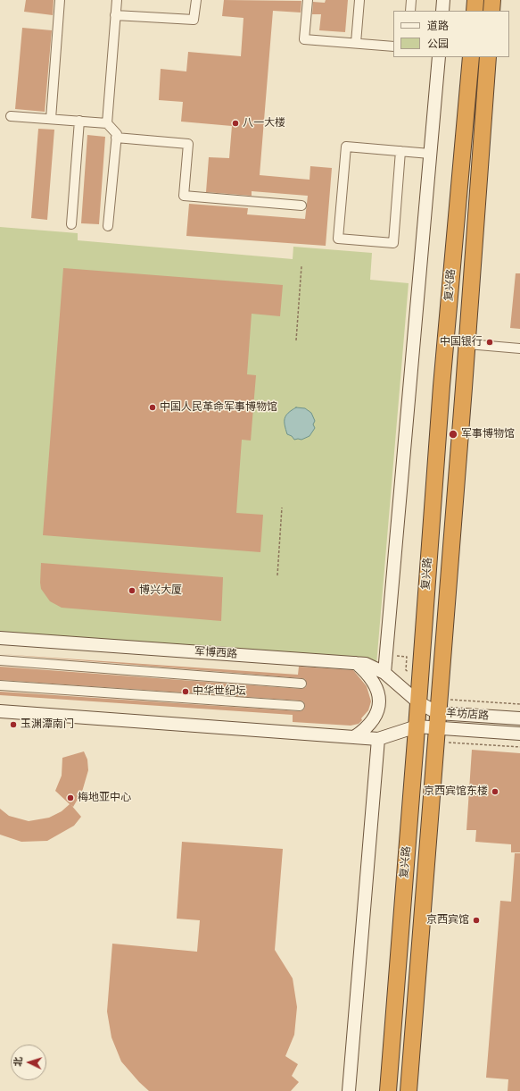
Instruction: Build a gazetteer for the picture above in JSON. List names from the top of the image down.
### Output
{
  "streets": {
    "highway": ["复兴路"],
    "street": ["军博西路", "羊坊店路"]
  },
  "crossings": [
    ["复兴路", "军博西路"],
    ["复兴路", "羊坊店路"],
    ["军博西路", "羊坊店路"]
  ],
  "places": [
    "八一大楼",
    "中国银行",
    "中国人民革命军事博物馆",
    "军事博物馆",
    "博兴大厦",
    "中华世纪坛",
    "玉渊潭南门",
    "京西宾馆东楼",
    "梅地亚中心",
    "京西宾馆"
  ],
  "legend": ["道路", "公园"],
  "north": "left"
}
